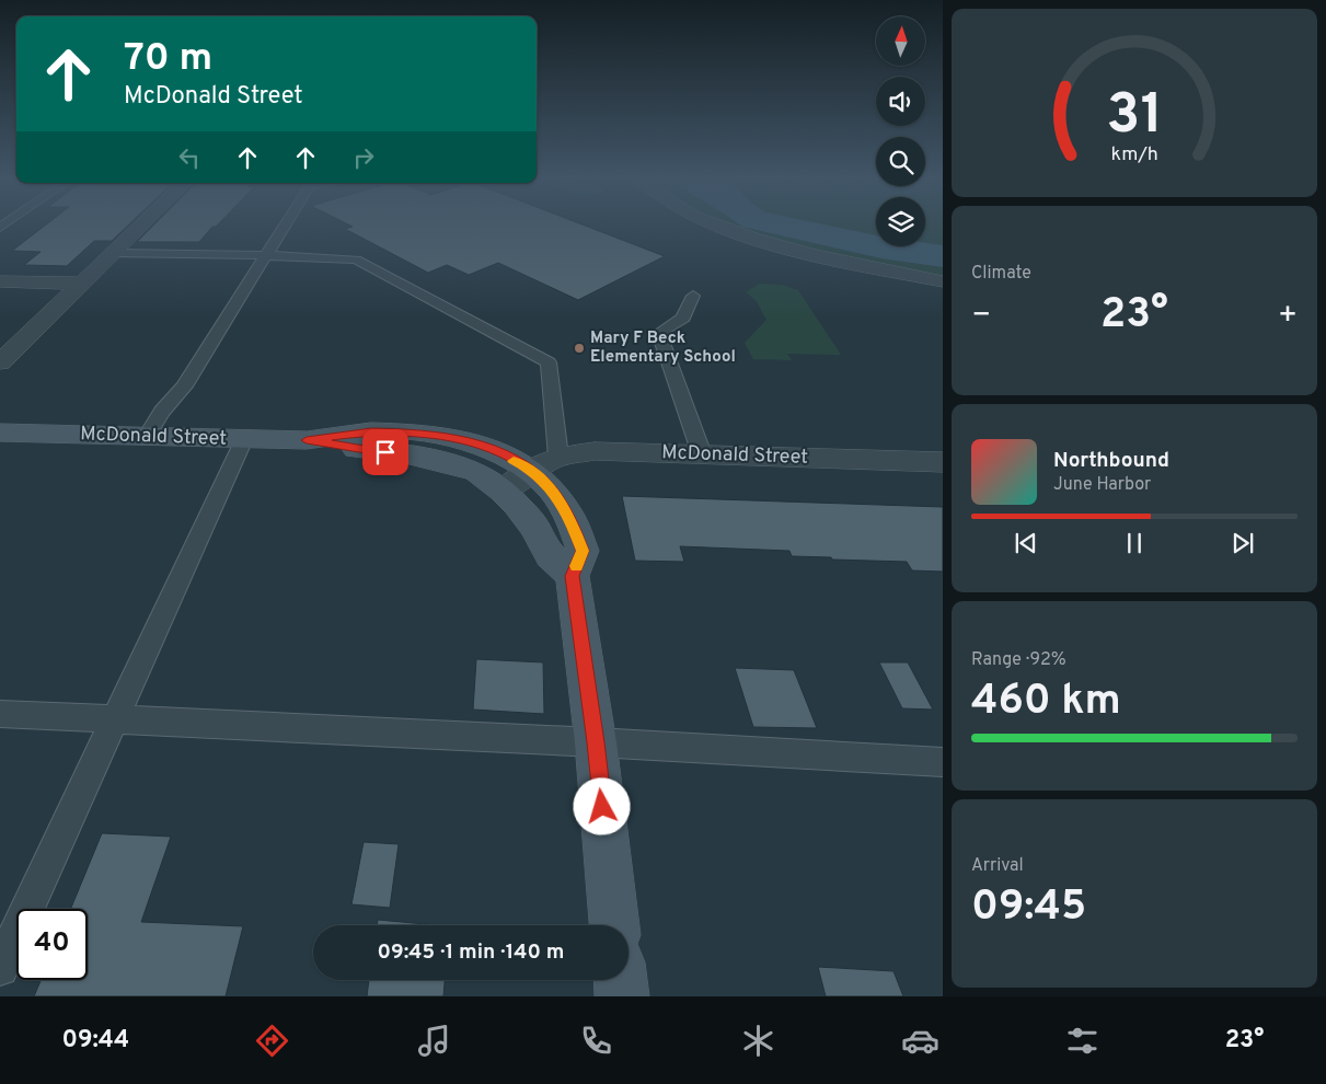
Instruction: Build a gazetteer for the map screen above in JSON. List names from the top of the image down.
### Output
{
  "streets": {
    "street": ["McDonald Street"]
  },
  "places": ["Mary F Beck Elementary School"],
  "north": "top",
  "page": {
    "turn": ["70 m", "McDonald Street"],
    "tile": [
      "Climate",
      ["Range · 92%", "460 km"],
      ["Arrival", "09:45"]
    ],
    "heat": ["−", "23°", "+"],
    "song": ["Northbound", "June Harbor"],
    "limit": "40",
    "trip": "09:45 · 1 min · 140 m",
    "tabs": ["09:44", "23°"],
    "gauge": ["31", "km/h"]
  }
}
